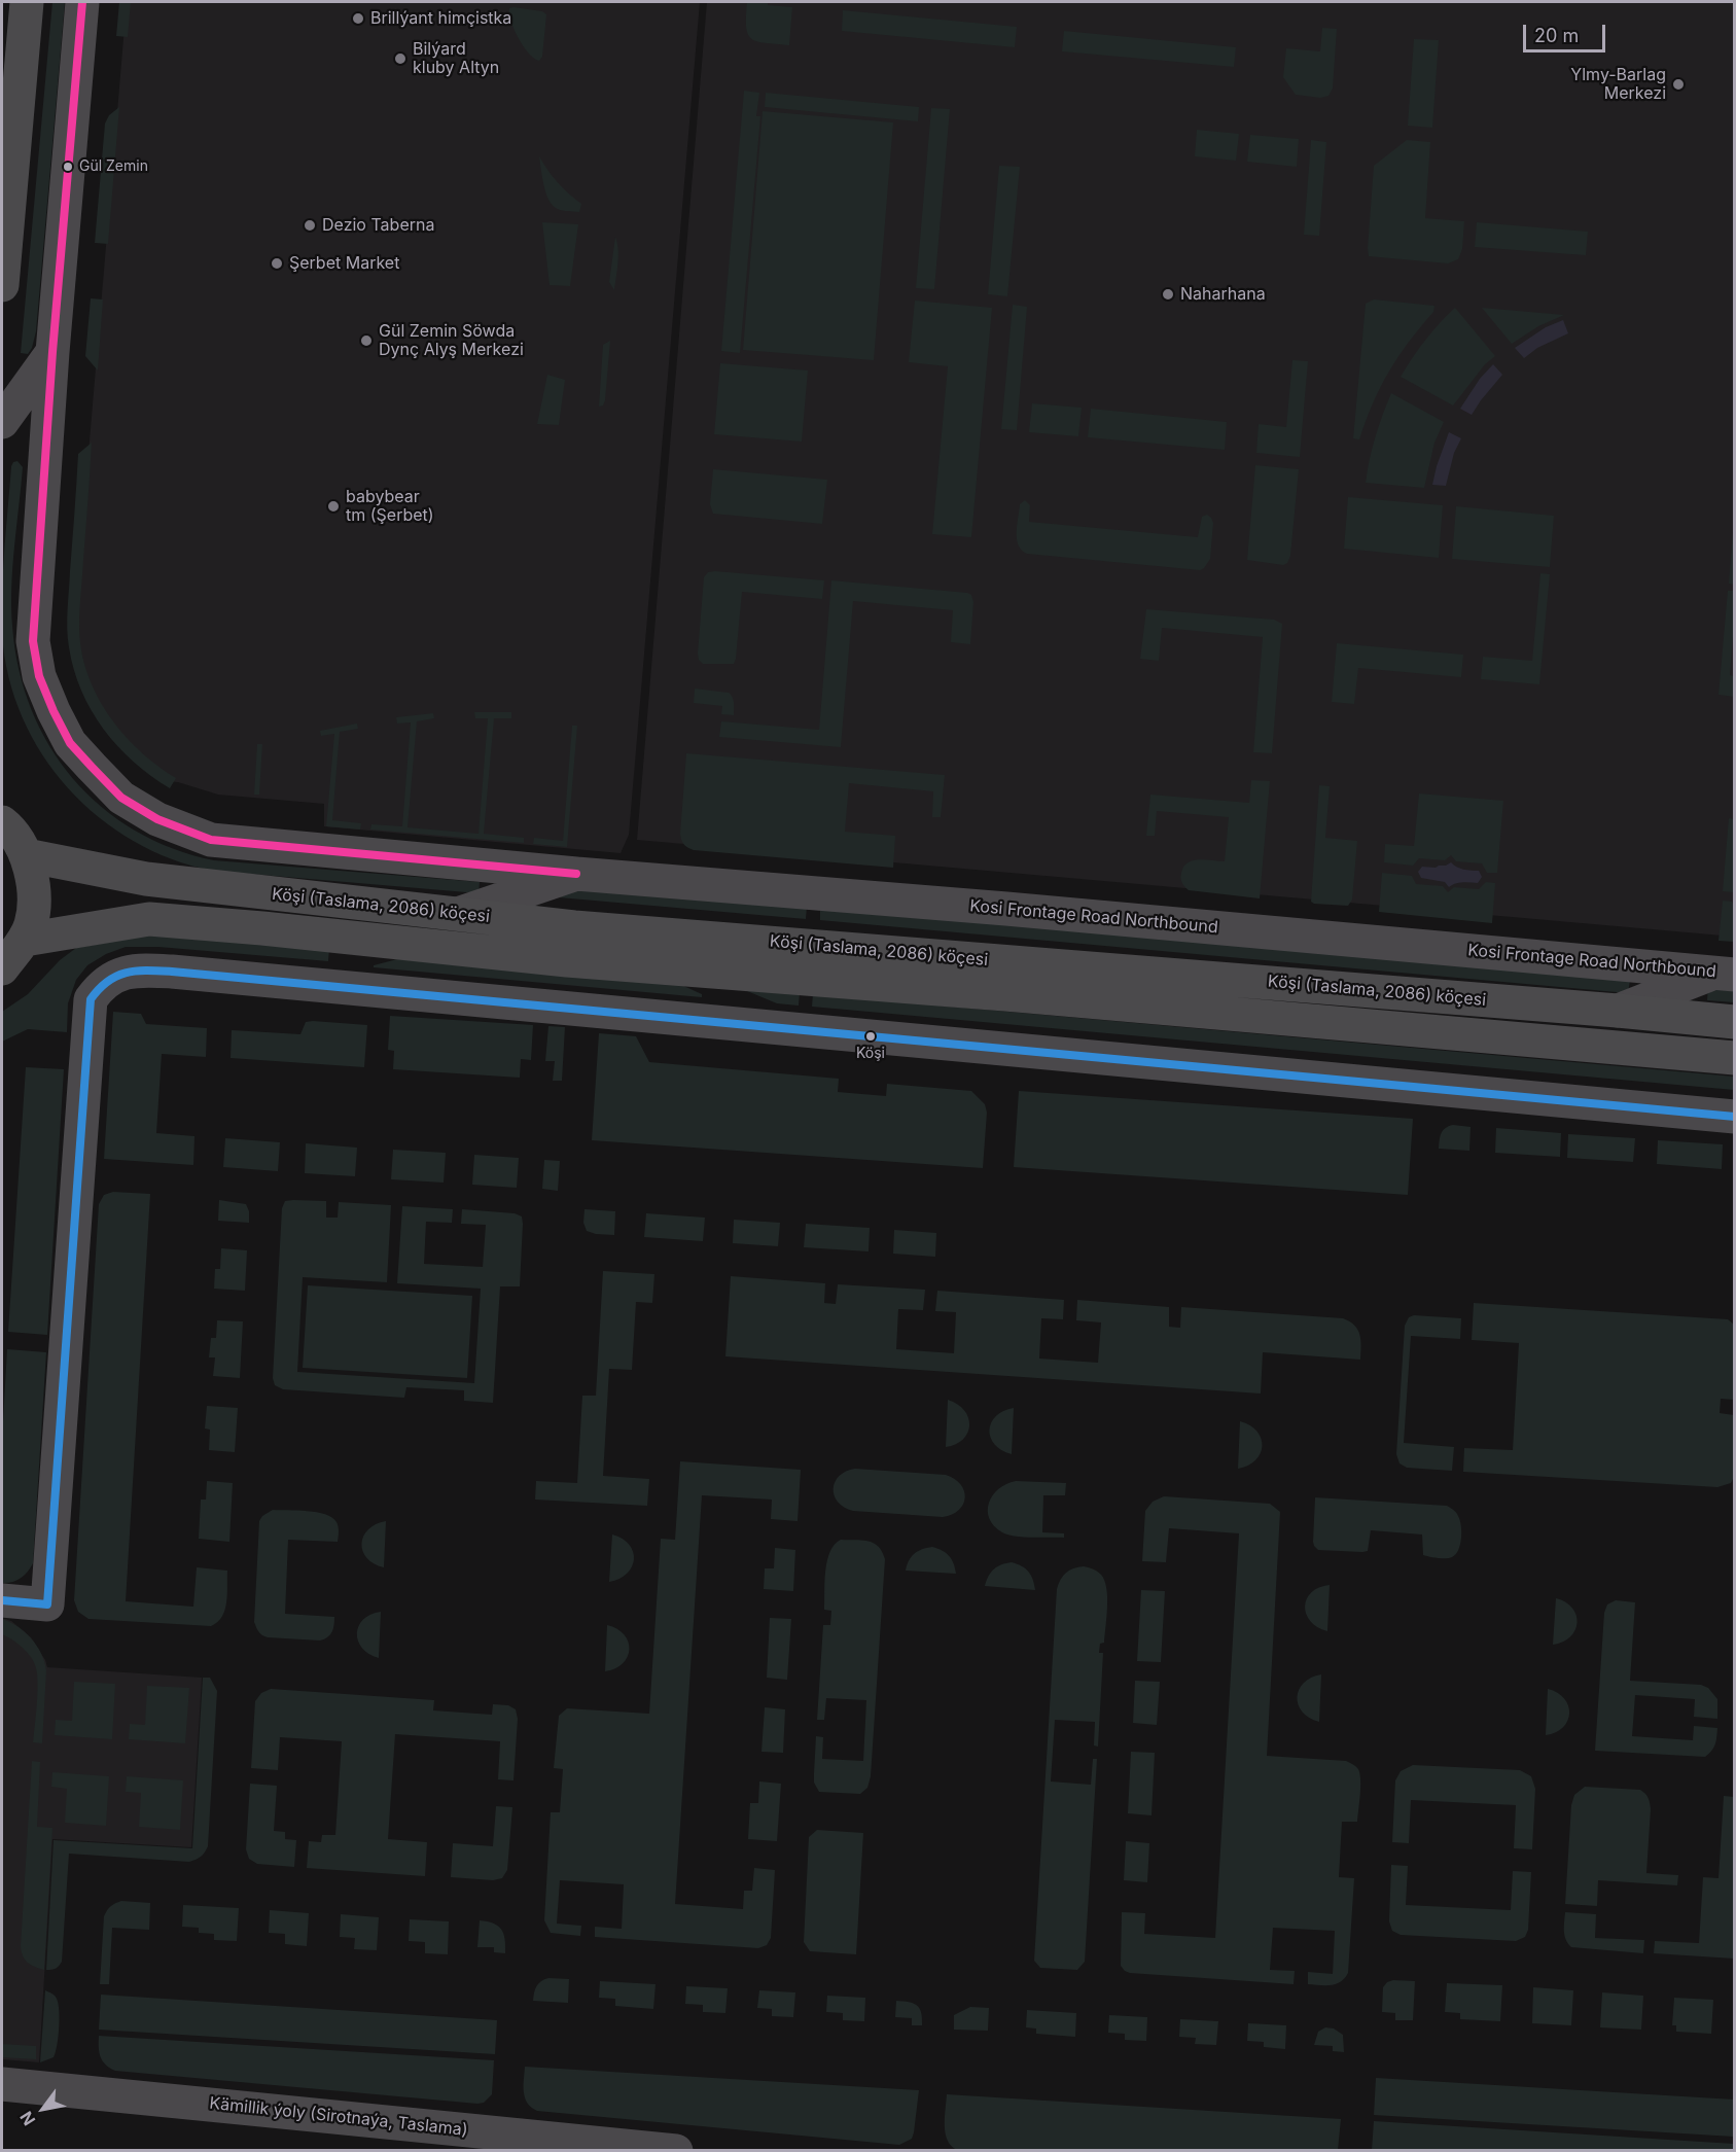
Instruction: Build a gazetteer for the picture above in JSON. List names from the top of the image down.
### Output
{
  "streets": {
    "main road": ["Köşi (Taslama, 2086) köçesi"],
    "street": ["Kosi Frontage Road Northbound", "Kämillik ýoly (Sirotnaýa, Taslama)"]
  },
  "crossings": [
    ["Köşi (Taslama, 2086) köçesi", "Kosi Frontage Road Northbound"]
  ],
  "places": [
    "Brillýant himçistka",
    "Bilýard kluby Altyn",
    "Ylmy-Barlag Merkezi",
    "Gül Zemin",
    "Dezio Taberna",
    "Şerbet Market",
    "Naharhana",
    "Gül Zemin Söwda Dynç Alyş Merkezi",
    "babybear tm (Şerbet)",
    "Köşi"
  ],
  "scale_bar": "20 m",
  "north": "bottom left"
}
